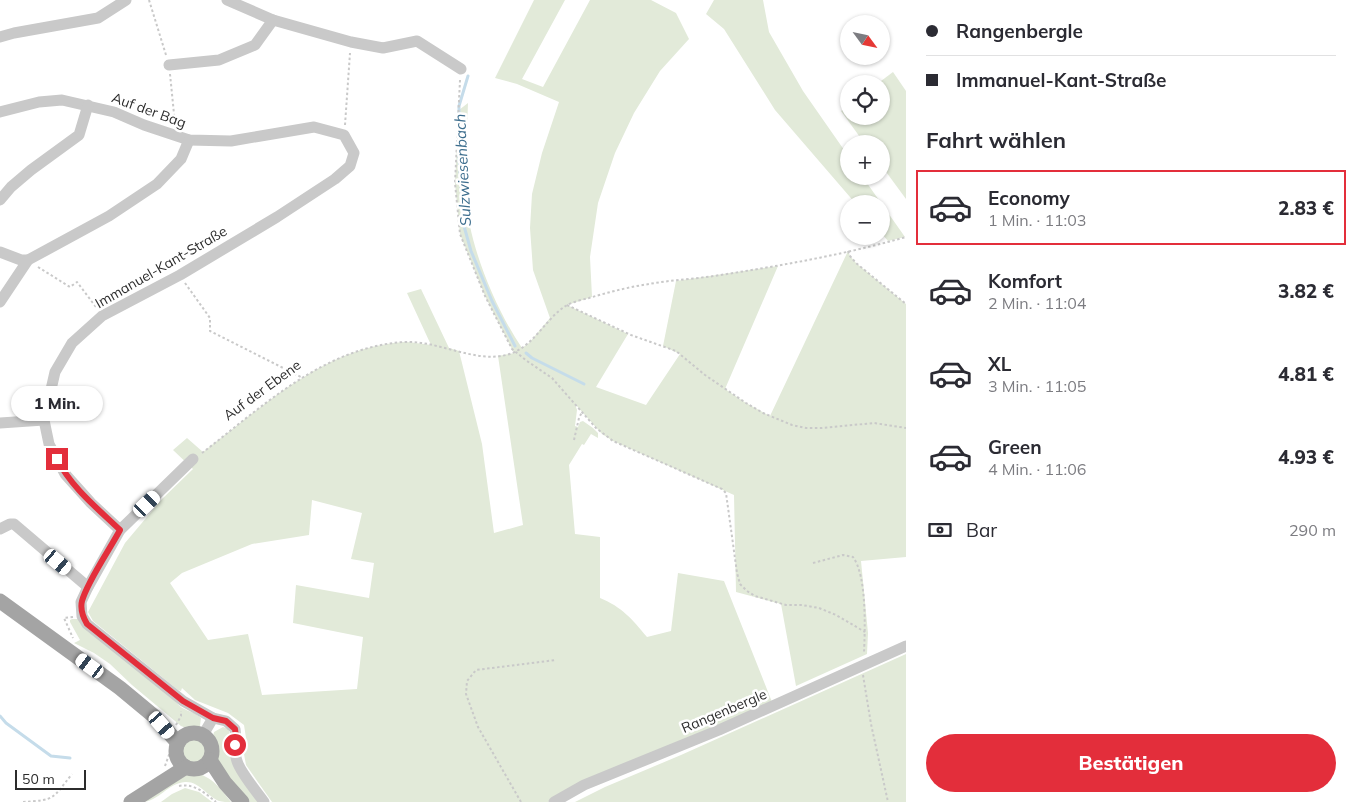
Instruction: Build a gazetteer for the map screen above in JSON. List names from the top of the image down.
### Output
{
  "streets": {
    "street": ["Auf der Bag", "Immanuel-Kant-Straße", "Rangenbergle"],
    "path": ["Auf der Ebene"]
  },
  "crossings": [
    ["Auf der Bag", "Immanuel-Kant-Straße"]
  ],
  "water": ["Sulzwiesenbach"],
  "scale_bar": "50 m",
  "north": "bottom right",
  "page": {
    "banner": ["Rangenbergle", "Immanuel-Kant-Straße"],
    "map_buttons": ["+", "−"],
    "heading": "Fahrt wählen",
    "list": [
      {
        "name": "Economy",
        "note": "1 Min. · 11:03",
        "value": "2.83 €"
      },
      {
        "name": "Komfort",
        "note": "2 Min. · 11:04",
        "value": "3.82 €"
      },
      {
        "name": "XL",
        "note": "3 Min. · 11:05",
        "value": "4.81 €"
      },
      {
        "name": "Green",
        "note": "4 Min. · 11:06",
        "value": "4.93 €"
      }
    ],
    "bubble": "1 Min.",
    "pay": ["Bar", "290 m"],
    "buttons": "Bestätigen",
    "scale": "50 m"
  }
}
